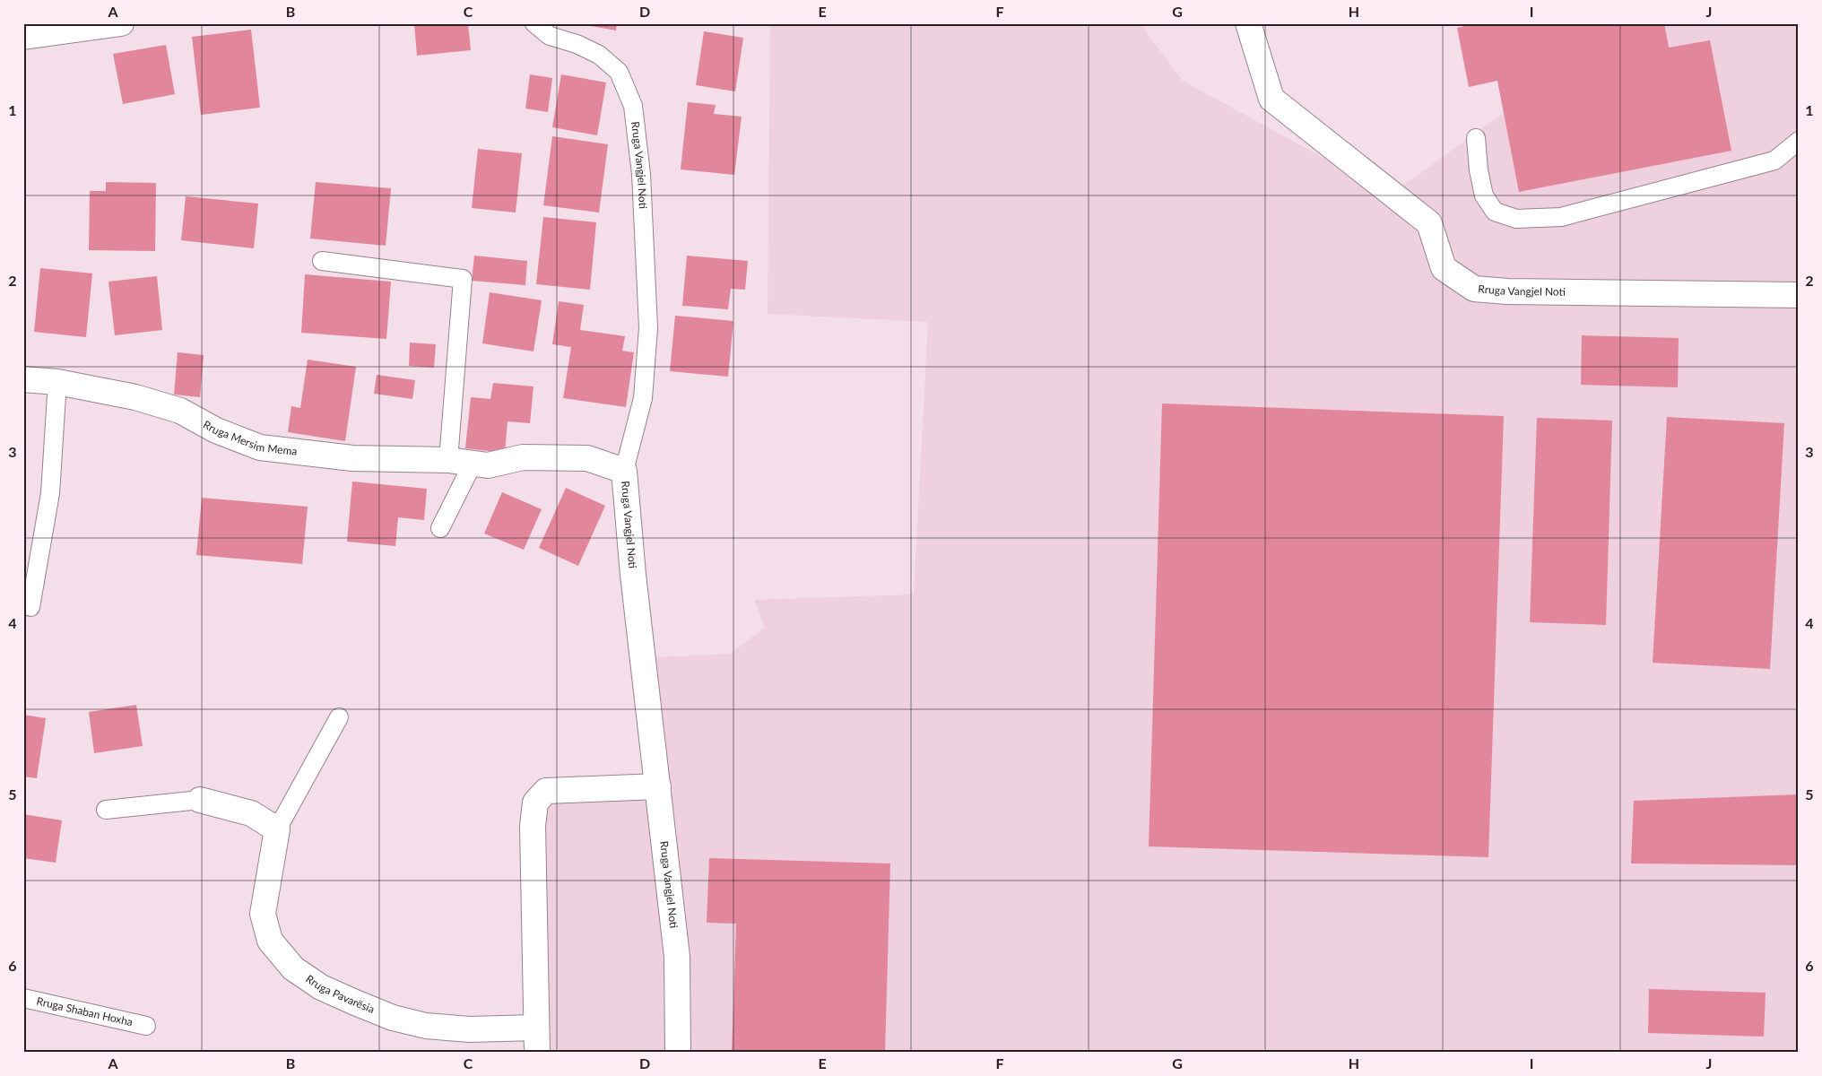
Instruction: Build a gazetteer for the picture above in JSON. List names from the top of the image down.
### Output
{
  "streets": {
    "street": ["Rruga Vangjel Noti", "Rruga Mersim Mema", "Rruga Pavarësia"],
    "lane": ["Rruga Shaban Hoxha"]
  },
  "crossings": [
    ["Rruga Vangjel Noti", "Rruga Mersim Mema"]
  ],
  "grid": {
    "columns": [
      "A",
      "B",
      "C",
      "D",
      "E",
      "F",
      "G",
      "H",
      "I",
      "J"
    ],
    "rows": [
      "1",
      "2",
      "3",
      "4",
      "5",
      "6"
    ]
  }
}
